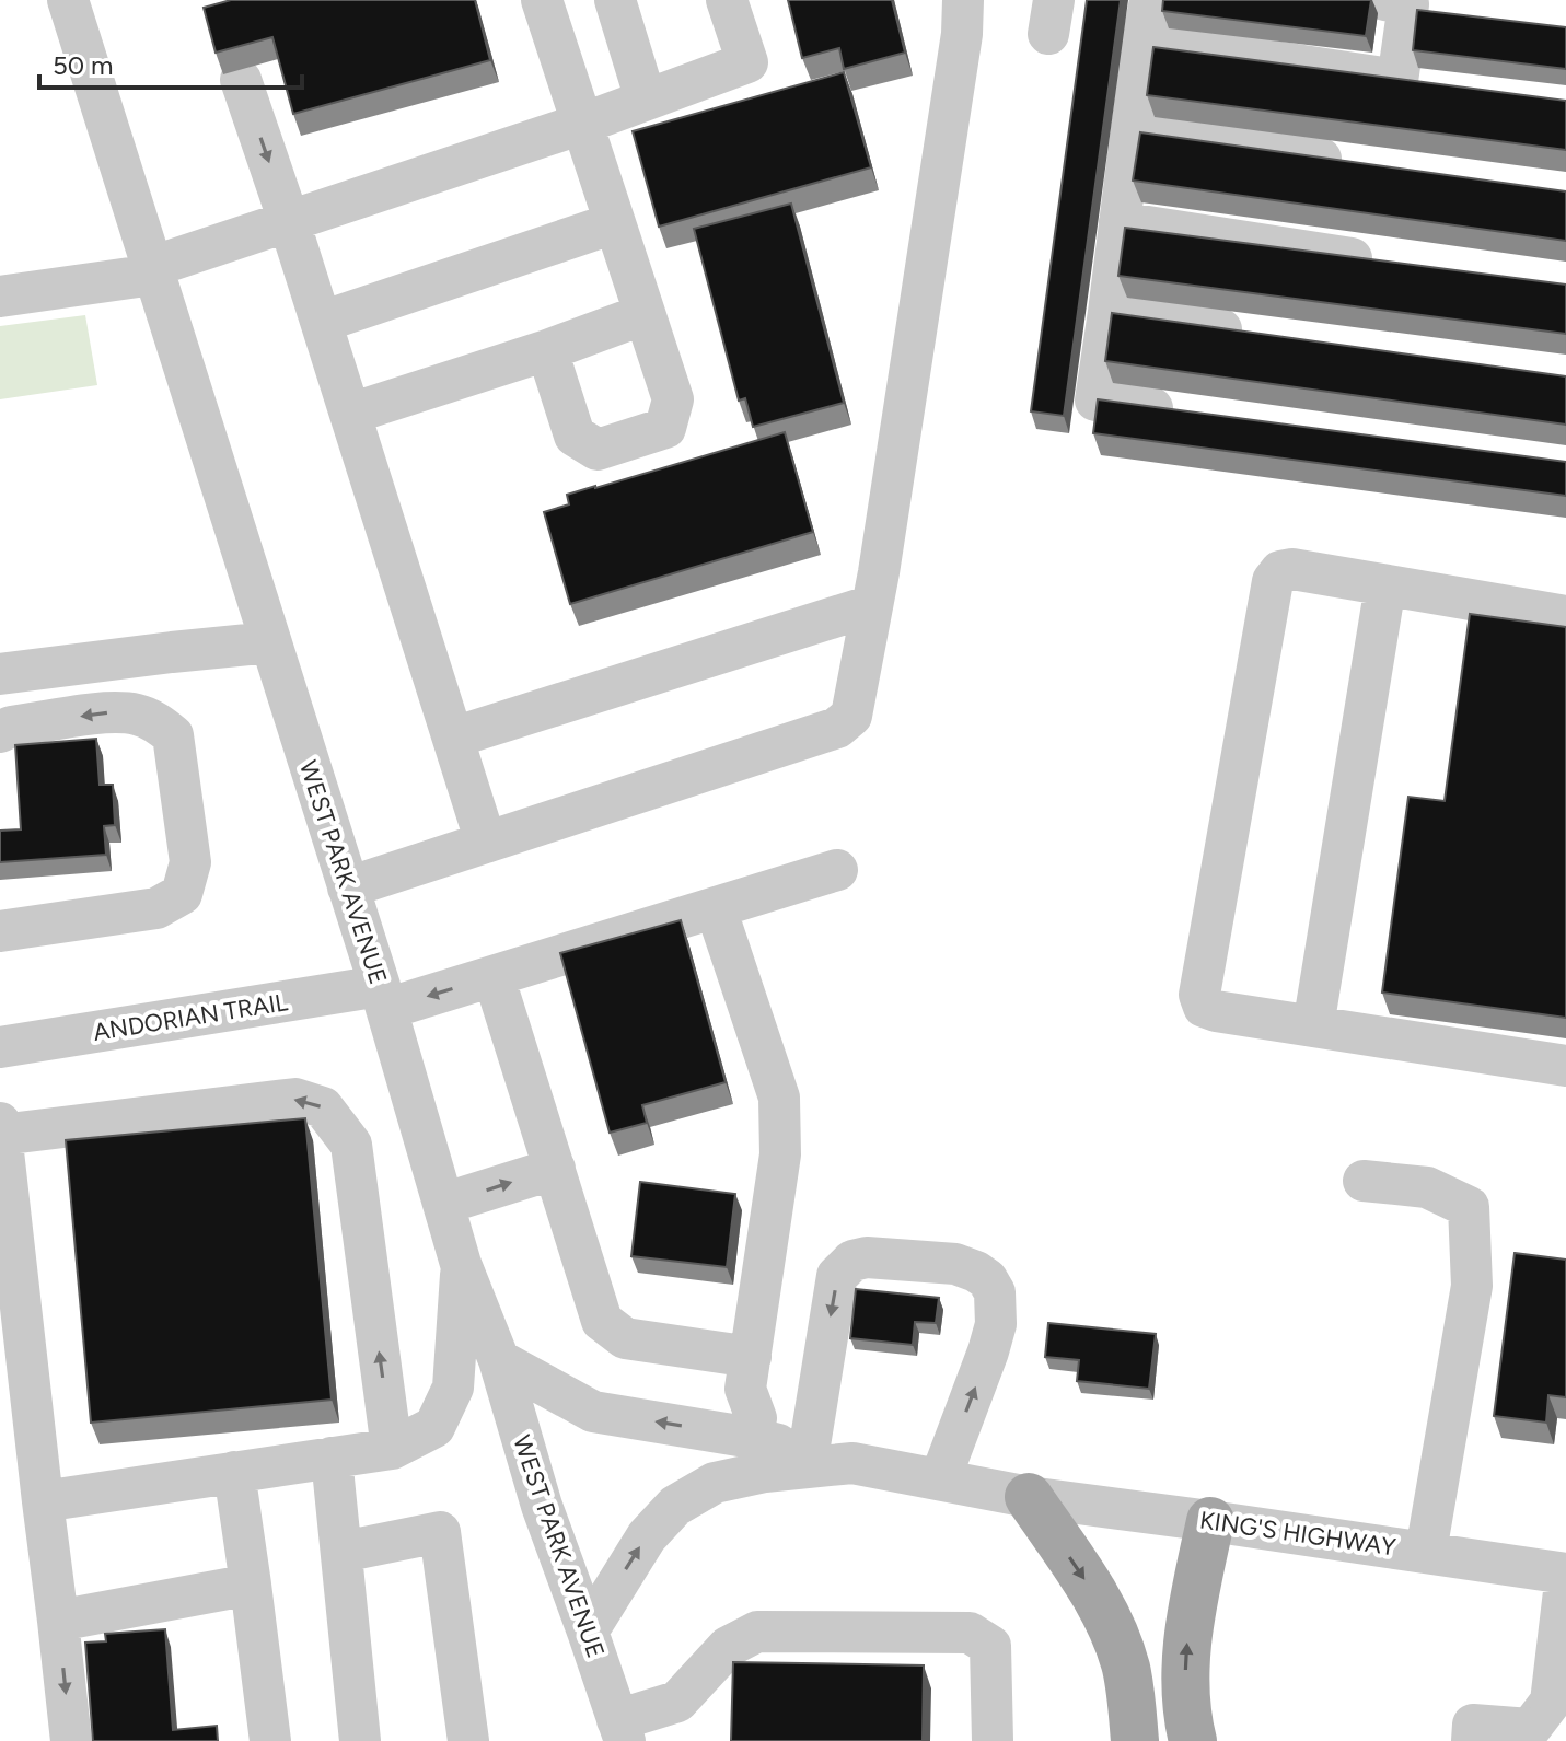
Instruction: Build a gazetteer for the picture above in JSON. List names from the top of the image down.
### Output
{
  "streets": {
    "street": ["WEST PARK AVENUE", "ANDORIAN TRAIL", "KING'S HIGHWAY"]
  },
  "crossings": [
    ["WEST PARK AVENUE", "ANDORIAN TRAIL"]
  ],
  "scale_bar": "50 m"
}
